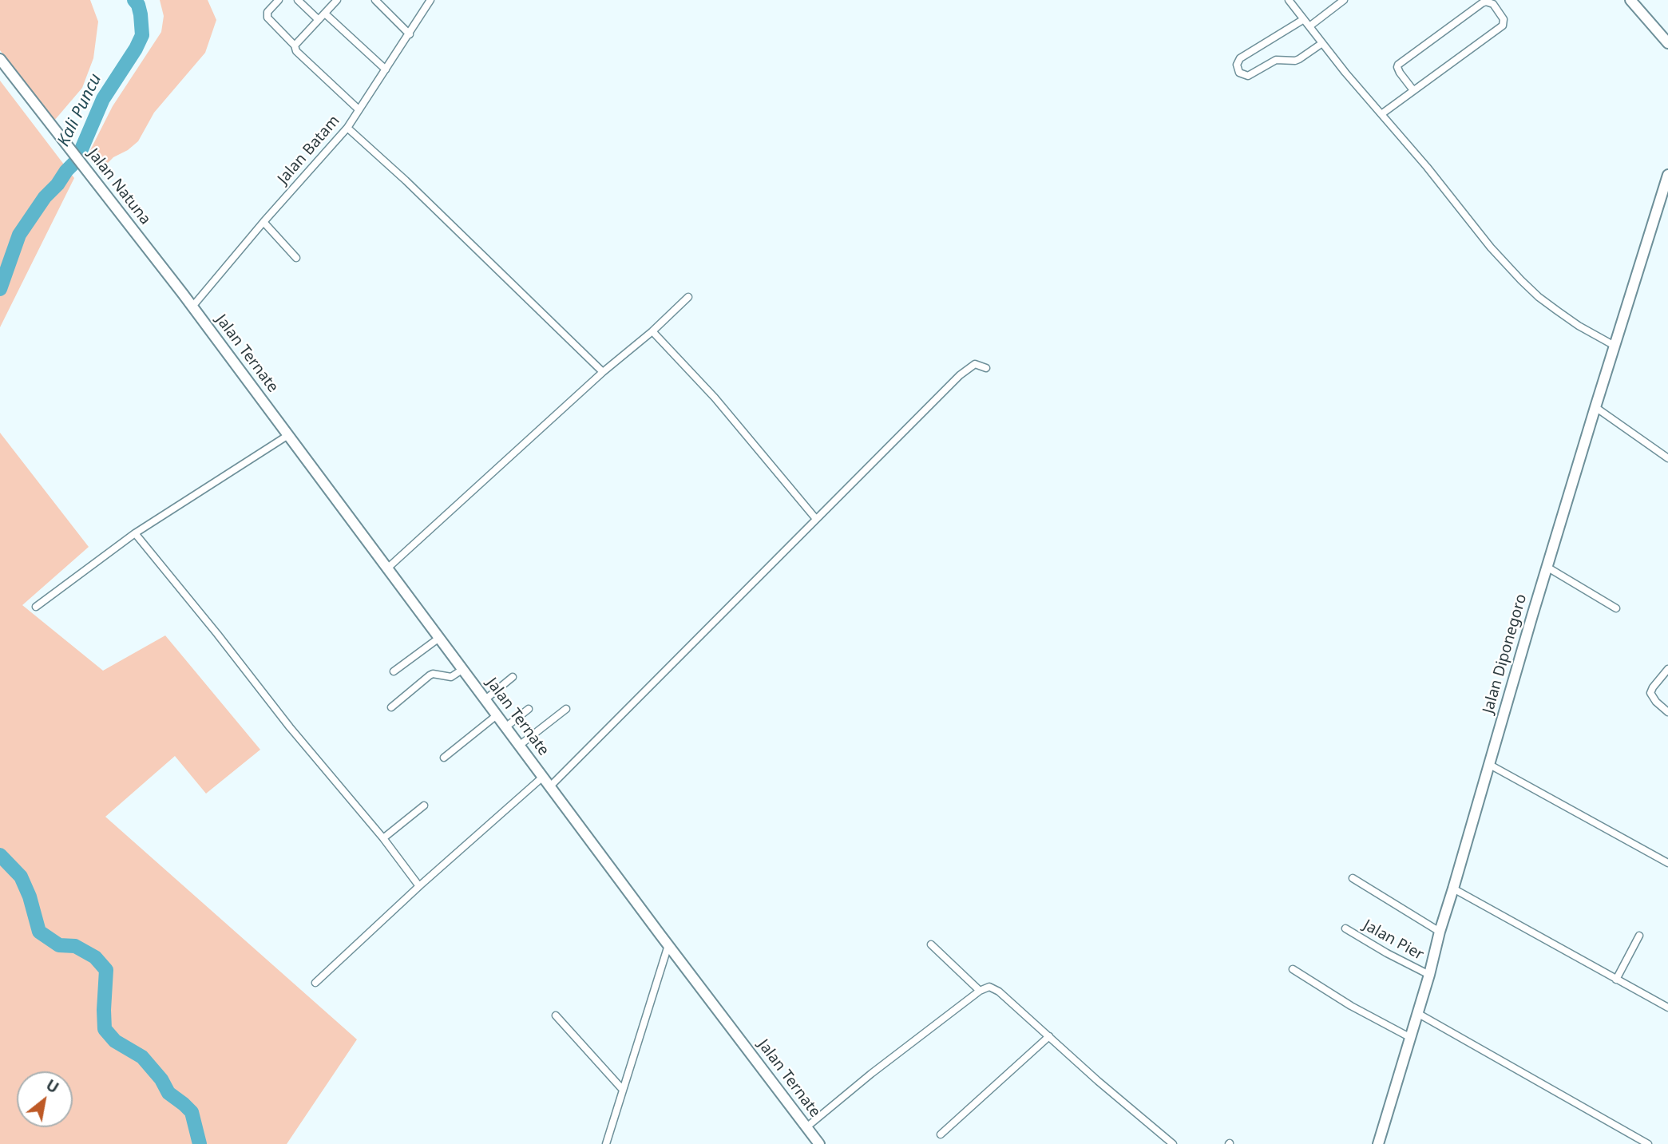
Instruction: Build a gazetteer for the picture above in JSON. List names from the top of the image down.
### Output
{
  "streets": {
    "street": [
      "Jalan Batam",
      "Jalan Natuna",
      "Jalan Ternate",
      "Jalan Diponegoro",
      "Jalan Pier"
    ]
  },
  "crossings": [
    ["Jalan Batam", "Jalan Natuna"],
    ["Jalan Batam", "Jalan Ternate"],
    ["Jalan Natuna", "Jalan Ternate"],
    ["Jalan Diponegoro", "Jalan Pier"]
  ],
  "water": ["Kali Puncu"],
  "north": "top right"
}
